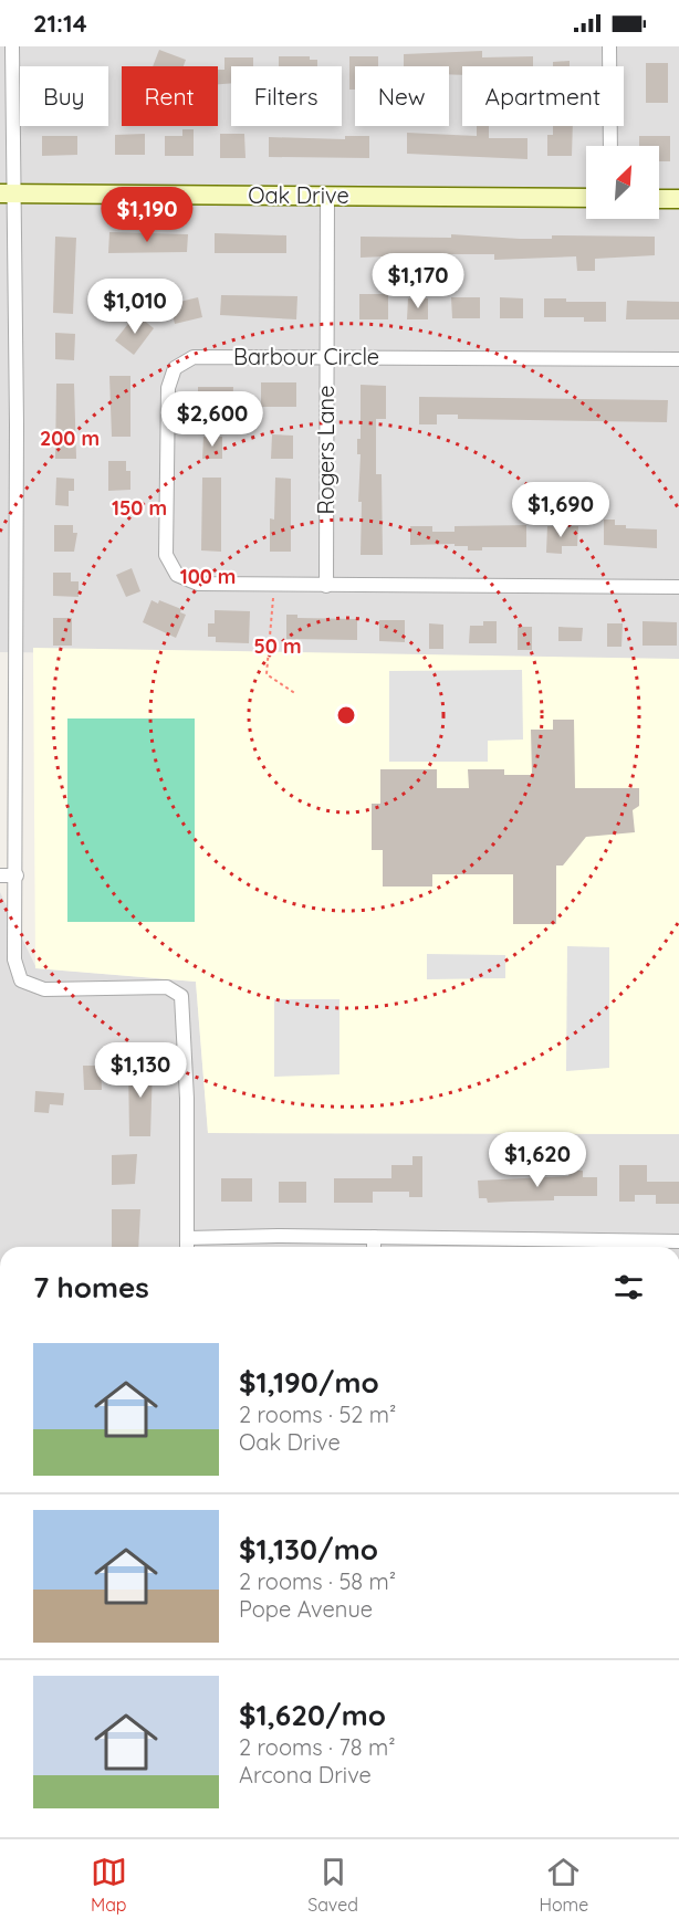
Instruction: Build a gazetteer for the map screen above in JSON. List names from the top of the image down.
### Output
{
  "streets": {
    "street": ["Oak Drive", "Barbour Circle", "Rogers Lane"]
  },
  "crossings": [
    ["Oak Drive", "Rogers Lane"],
    ["Barbour Circle", "Rogers Lane"]
  ],
  "north": "top right",
  "page": {
    "status": "21:14",
    "chip": [
      "Buy",
      "Rent",
      "Filters",
      "New",
      "Apartment"
    ],
    "price": [
      "$1,190",
      "$1,170",
      "$1,010",
      "$2,600",
      "$1,690",
      "$1,130",
      "$1,620"
    ],
    "heading": "7 homes",
    "list": [
      {
        "name": "$1,190/mo",
        "note": "2 rooms · 52 m² · Oak Drive"
      },
      {
        "name": "$1,130/mo",
        "note": "2 rooms · 58 m² · Pope Avenue"
      },
      {
        "name": "$1,620/mo",
        "note": "2 rooms · 78 m² · Arcona Drive"
      }
    ],
    "tabs": ["Map", "Saved", "Home"]
  },
  "rings": [
    "200 m",
    "150 m",
    "100 m",
    "50 m"
  ]
}
